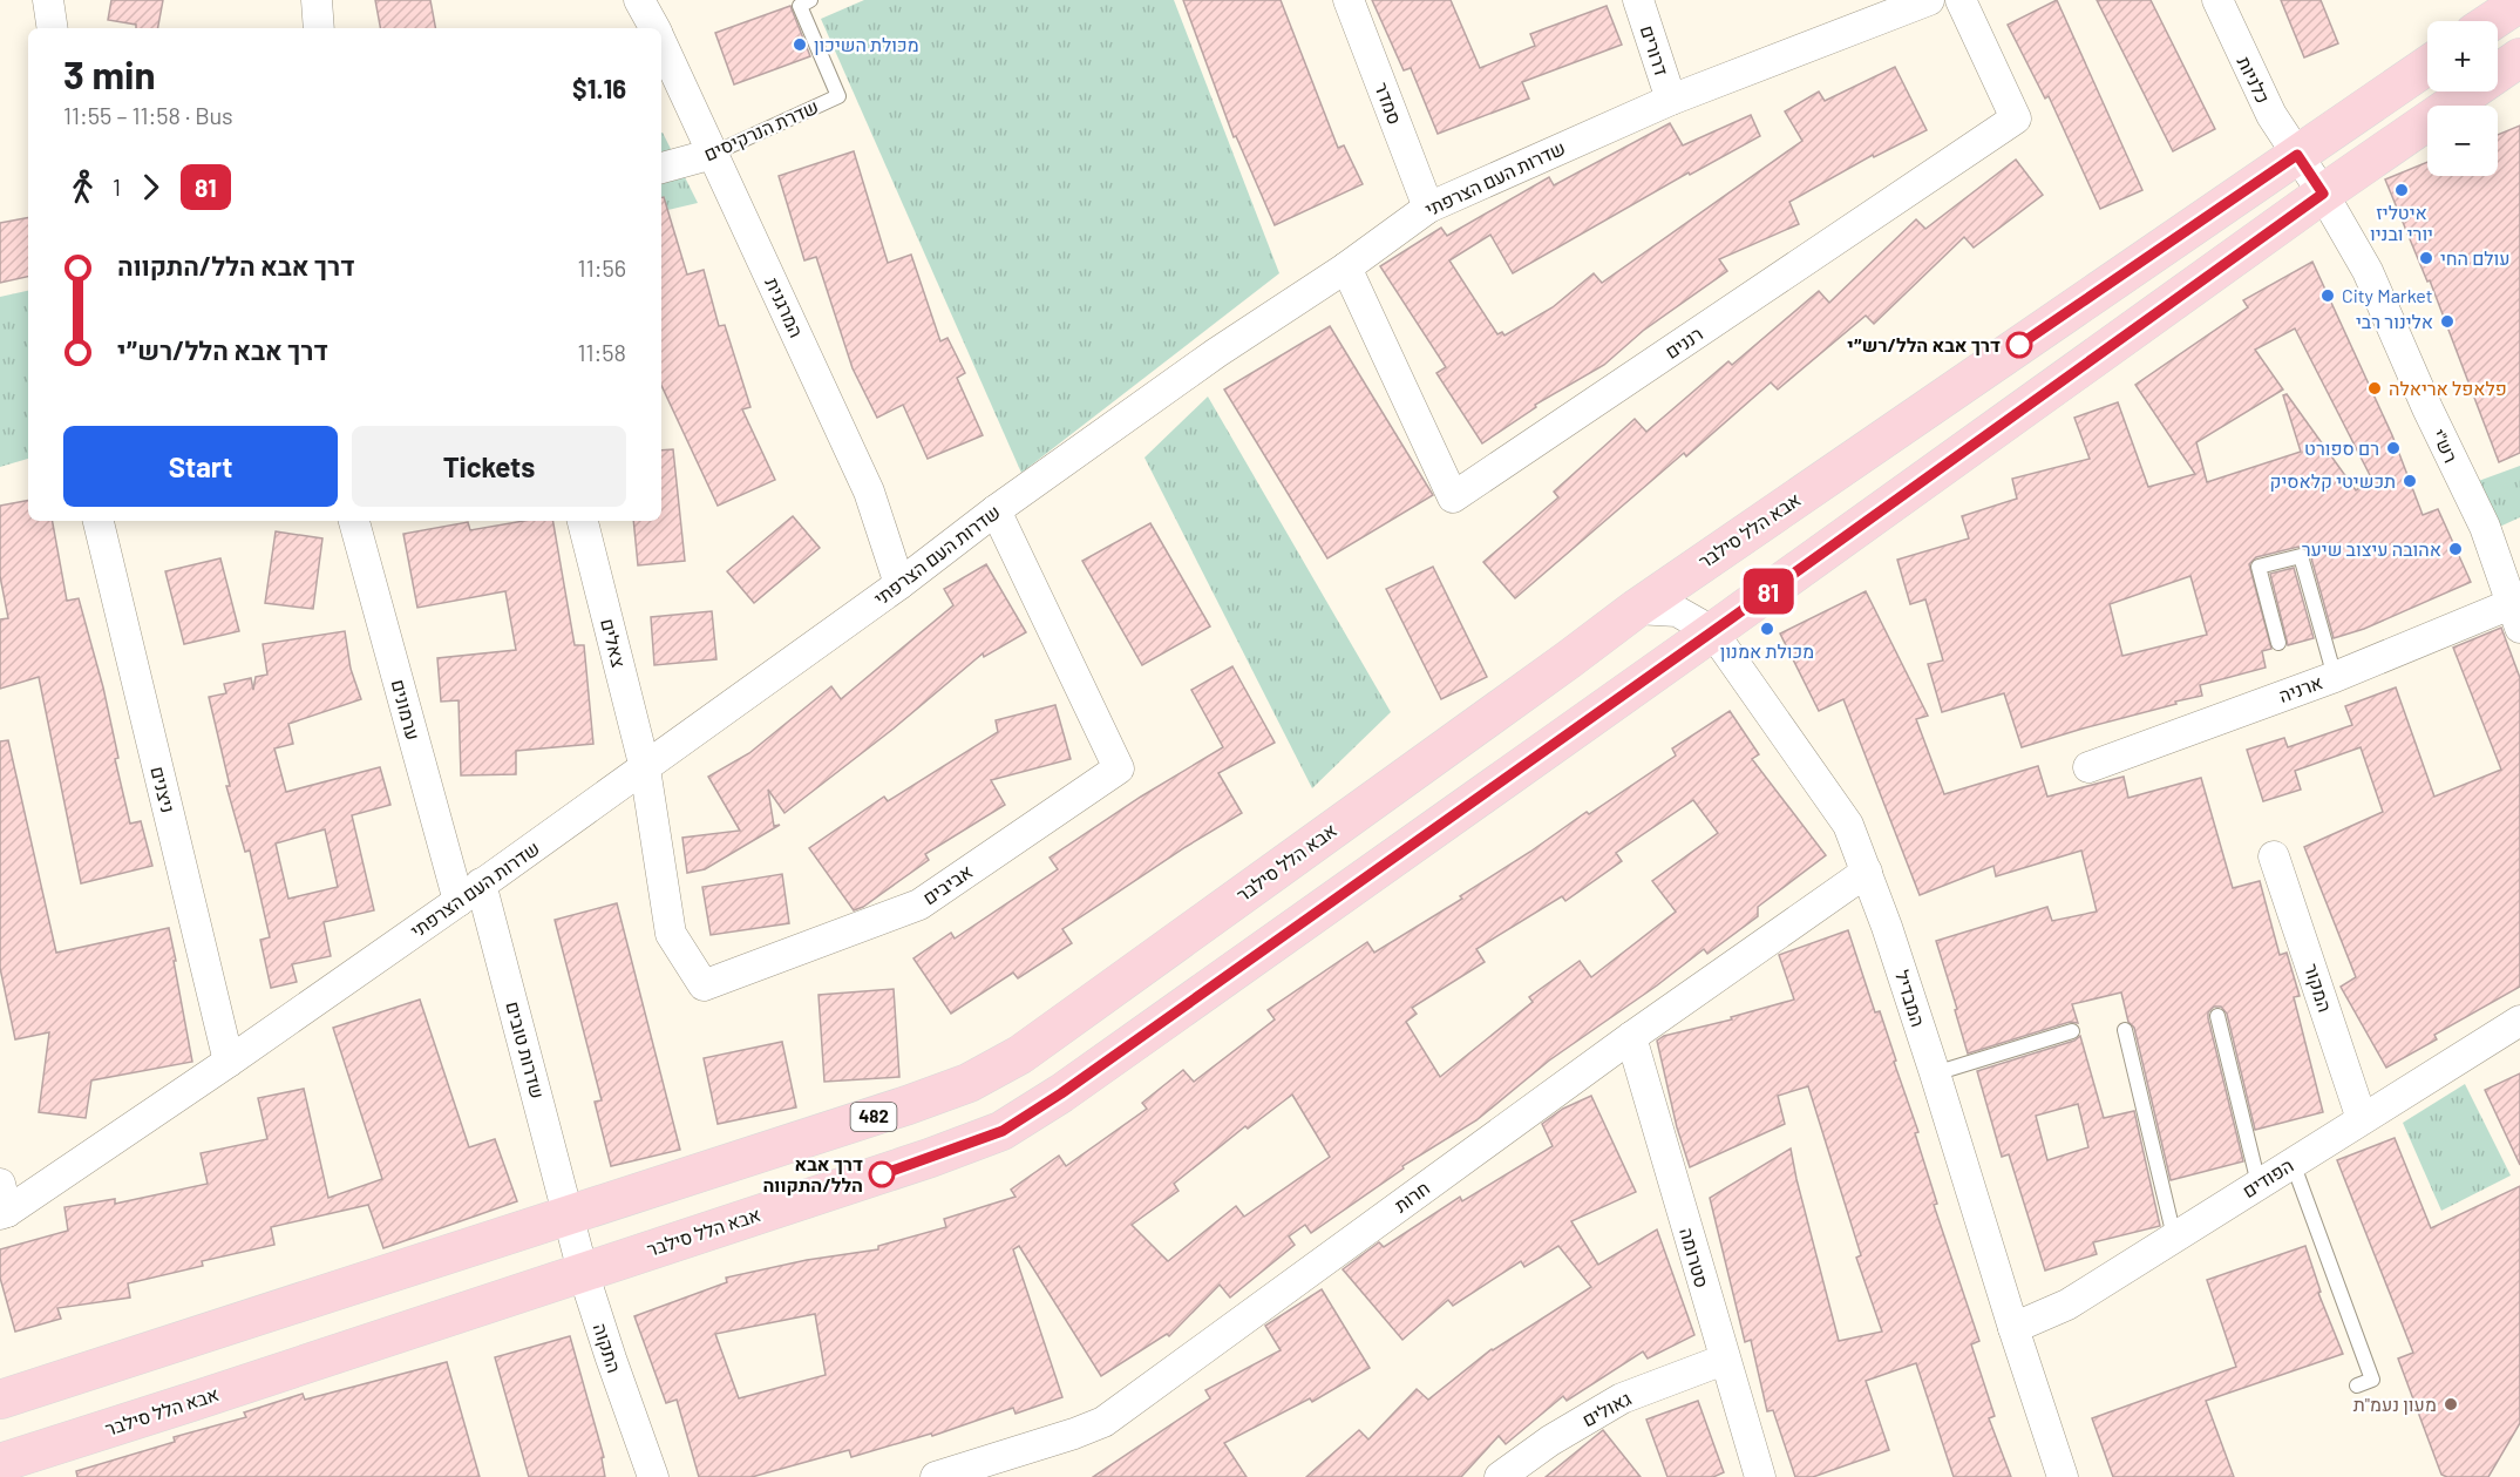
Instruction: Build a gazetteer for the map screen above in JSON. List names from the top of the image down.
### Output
{
  "streets": {
    "main road": ["אבא הלל סילבר", "482"],
    "street": [
      "דרורים",
      "כלניות",
      "סמדר",
      "שדרת הנרקיסים",
      "שדרות העם הצרפתי",
      "המרגנית",
      "רננים",
      "רש\"י",
      "צאלים",
      "ארניה",
      "ערמונים",
      "ניצנים",
      "אביבים",
      "המקור",
      "המבדיל",
      "שדרות טובים",
      "הפודים",
      "חרות",
      "סטרומה",
      "התקוה",
      "גאולים"
    ]
  },
  "crossings": [
    ["דרורים", "שדרות העם הצרפתי"],
    ["כלניות", "רש\"י"],
    ["כלניות", "אבא הלל סילבר"],
    ["סמדר", "שדרות העם הצרפתי"],
    ["שדרת הנרקיסים", "המרגנית"],
    ["שדרות העם הצרפתי", "המרגנית"],
    ["שדרות העם הצרפתי", "רננים"],
    ["שדרות העם הצרפתי", "צאלים"],
    ["שדרות העם הצרפתי", "ערמונים"],
    ["שדרות העם הצרפתי", "ניצנים"],
    ["שדרות העם הצרפתי", "אביבים"],
    ["שדרות העם הצרפתי", "שדרות טובים"],
    ["רש\"י", "אבא הלל סילבר"],
    ["רש\"י", "ארניה"],
    ["אבא הלל סילבר", "המבדיל"],
    ["אבא הלל סילבר", "שדרות טובים"],
    ["אבא הלל סילבר", "התקוה"],
    ["צאלים", "אביבים"],
    ["ערמונים", "שדרות טובים"],
    ["המקור", "הפודים"],
    ["המבדיל", "הפודים"],
    ["המבדיל", "חרות"],
    ["שדרות טובים", "התקוה"],
    ["חרות", "סטרומה"],
    ["סטרומה", "גאולים"]
  ],
  "places": [
    "מכולת השיכון",
    "איטליז יורי ובניו",
    "עולם החי",
    "City Market",
    "אלינור רבי",
    "דרך אבא הלל/רש״י",
    "פלאפל אריאלה",
    "רם ספורט",
    "תכשיטי קלאסיק",
    "אהובה עיצוב שיער",
    "מכולת אמנון",
    "דרך אבא הלל/התקווה",
    "מעון נעמ\"ת"
  ],
  "lines": ["bus line 81"],
  "page": {
    "on_map": "81",
    "map_buttons": ["+", "−"],
    "heading": ["3 min", "11:55 – 11:58 · Bus", "$1.16"],
    "legs": ["1", "81"],
    "list": [
      {
        "name": "דרך אבא הלל/התקווה",
        "value": "11:56"
      },
      {
        "name": "דרך אבא הלל/רש״י",
        "value": "11:58"
      }
    ],
    "buttons": ["Start", "Tickets"]
  }
}
